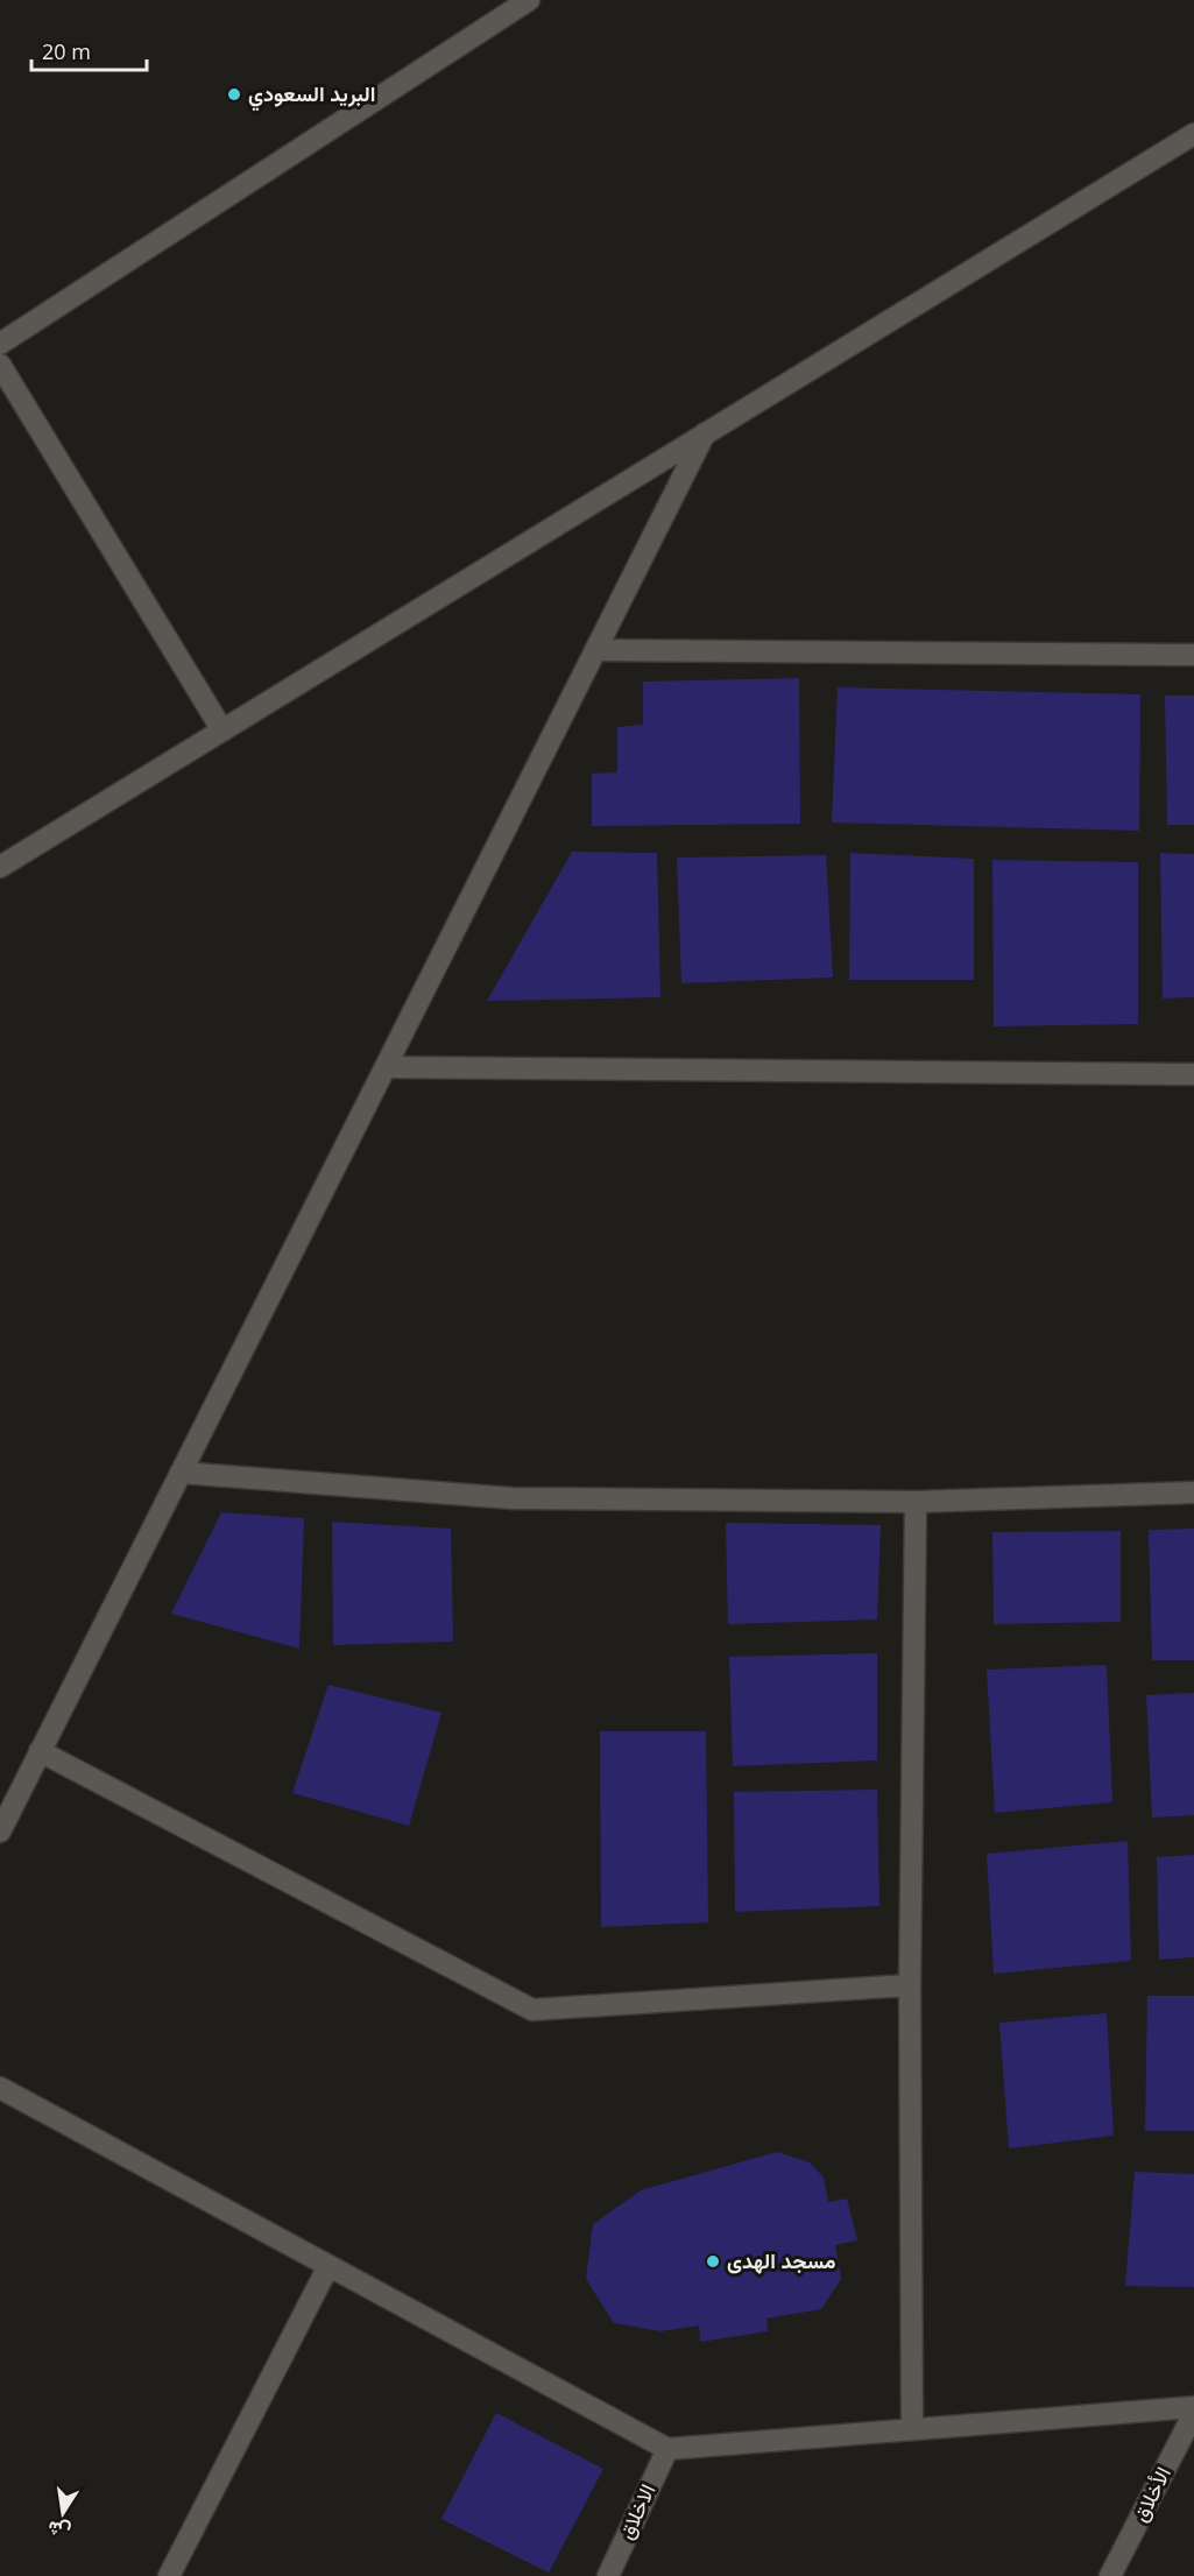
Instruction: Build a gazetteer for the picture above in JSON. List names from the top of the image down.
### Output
{
  "streets": {
    "street": ["الأخلاق", "الاخلاق"]
  },
  "places": ["البريد السعودي", "مسجد الهدى"],
  "scale_bar": "20 m",
  "north": "bottom"
}
